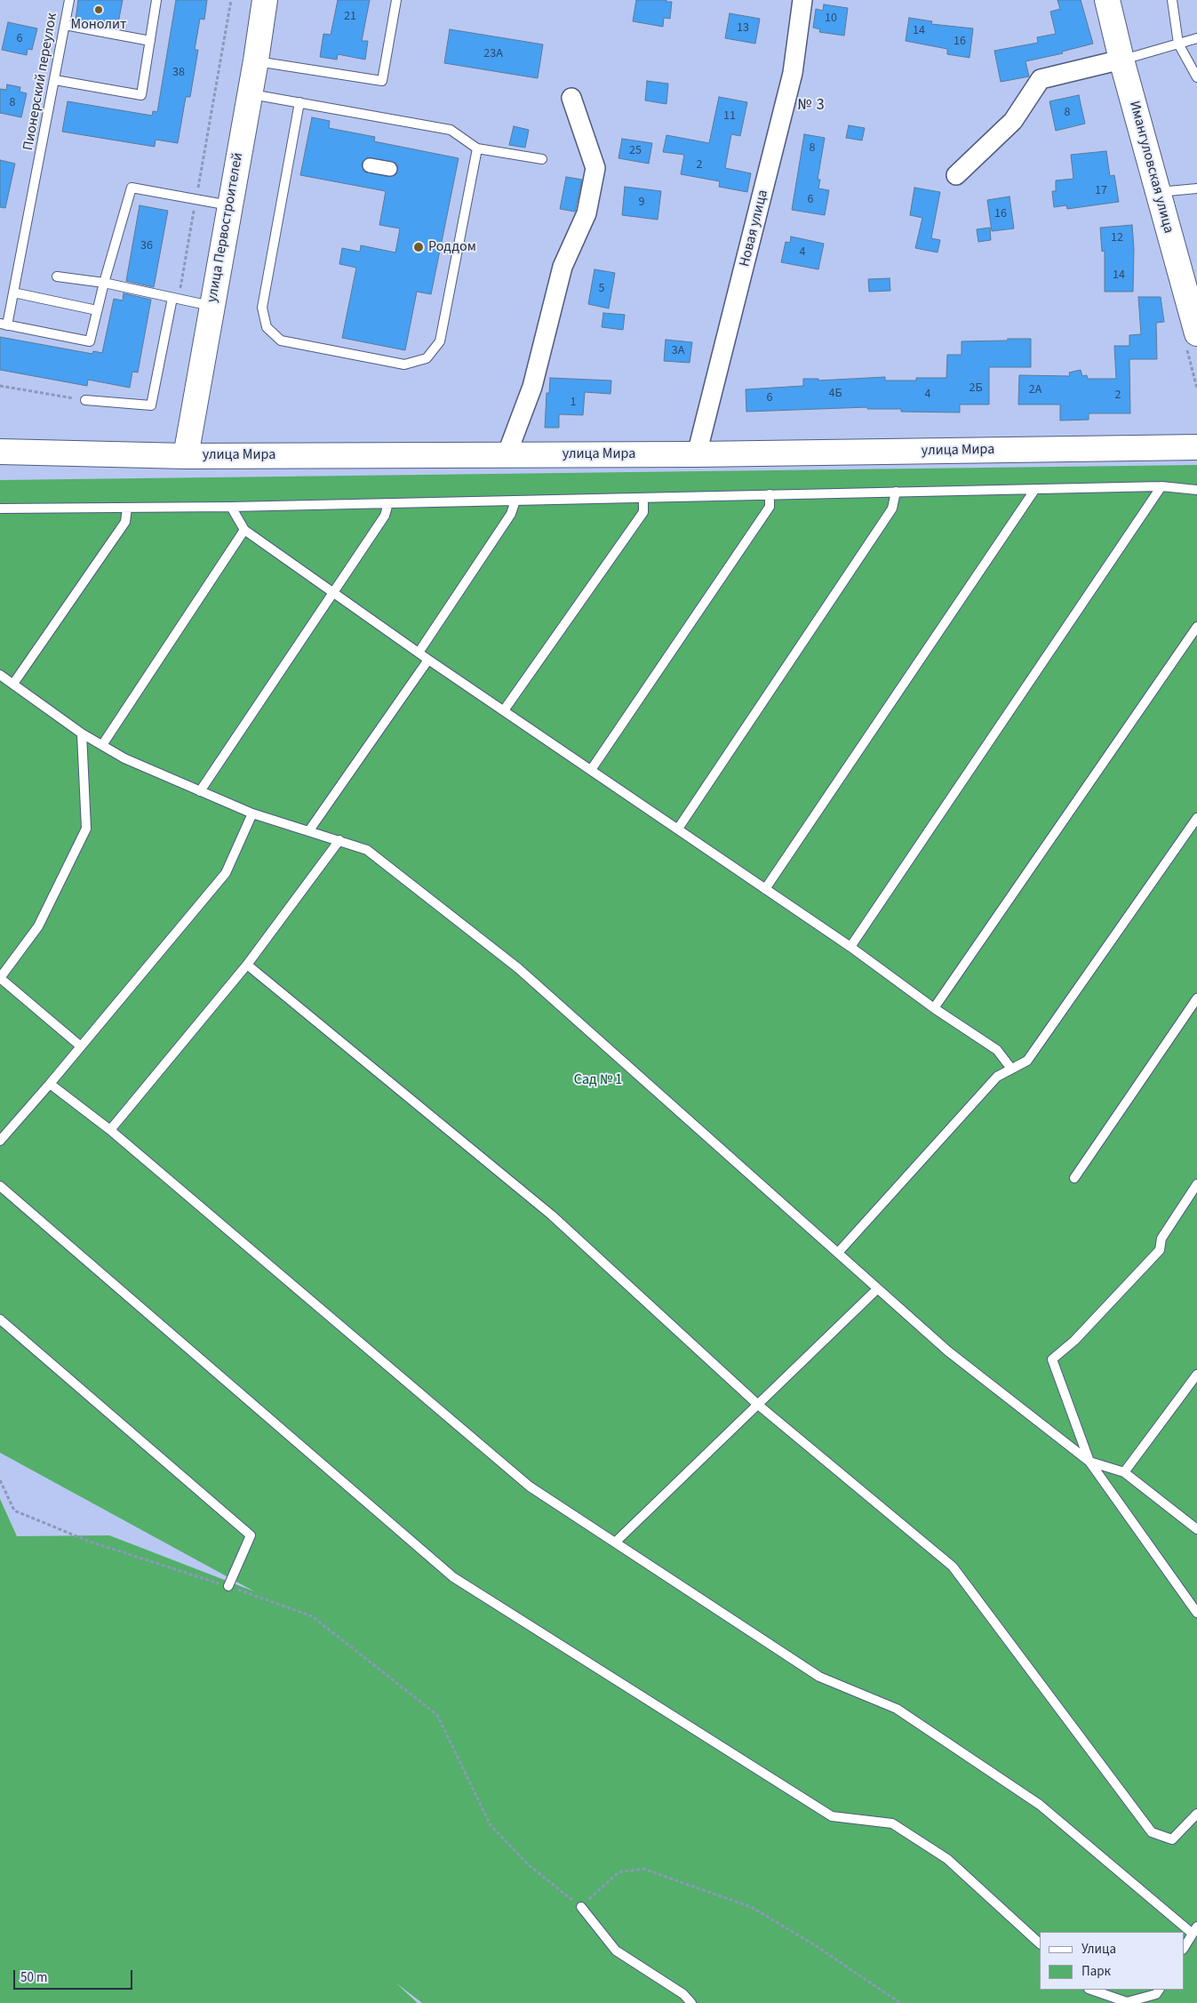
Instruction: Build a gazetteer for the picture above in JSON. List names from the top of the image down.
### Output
{
  "streets": {
    "main road": ["Имангуловская улица", "улица Первостроителей", "улица Мира"],
    "street": ["Новая улица"],
    "lane": ["Пионерский переулок"]
  },
  "crossings": [
    ["улица Первостроителей", "улица Мира"],
    ["Новая улица", "улица Мира"]
  ],
  "districts": ["№ 3"],
  "parks": ["Сад № 1"],
  "places": ["Монолит", "Роддом"],
  "house_numbers": [
    "21",
    "10",
    "13",
    "14",
    "6",
    "16",
    "23А",
    "38",
    "8",
    "8",
    "11",
    "8",
    "25",
    "2",
    "17",
    "6",
    "9",
    "16",
    "12",
    "36",
    "4",
    "14",
    "5",
    "3А",
    "2Б",
    "2А",
    "4Б",
    "4",
    "2",
    "6",
    "1"
  ],
  "legend": ["Улица", "Парк"],
  "scale_bar": "50 m"
}
